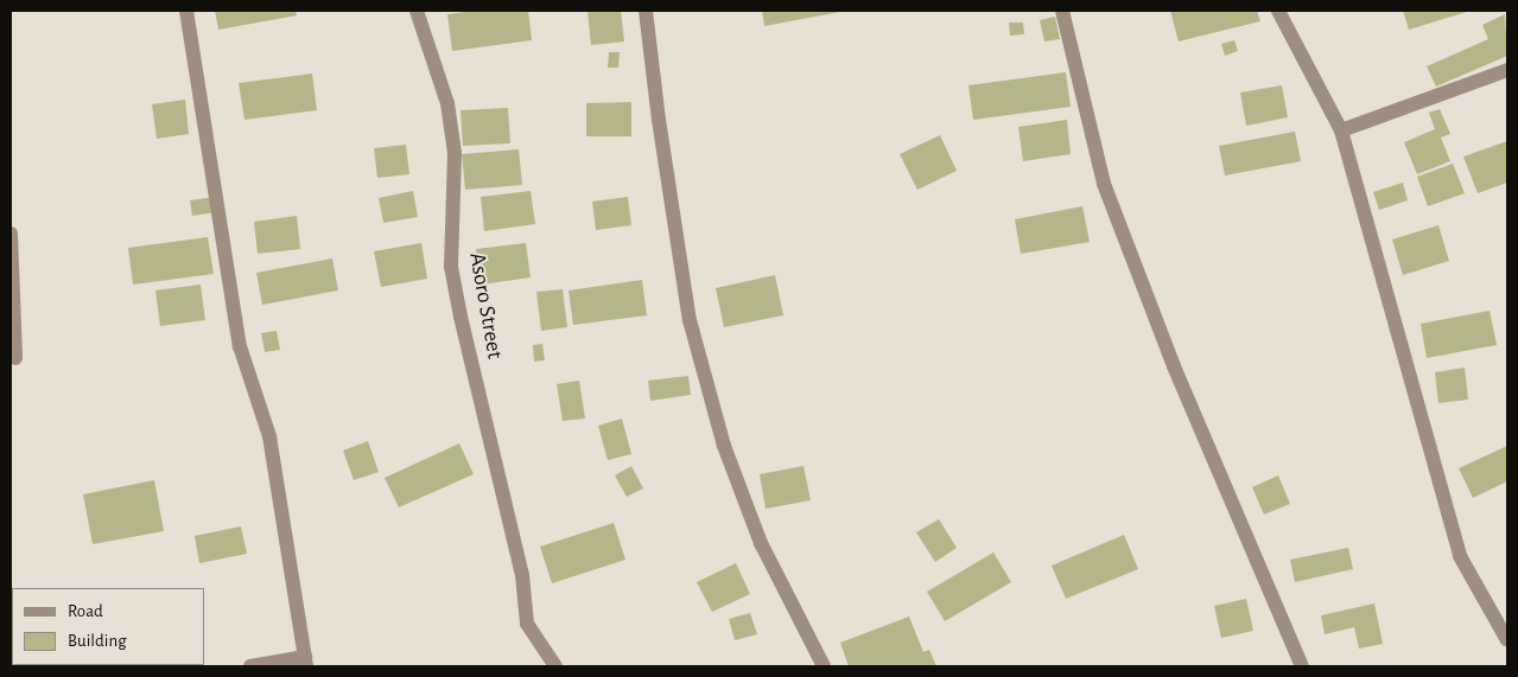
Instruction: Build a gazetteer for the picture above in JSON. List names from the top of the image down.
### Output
{
  "streets": {
    "street": ["Asoro Street"]
  },
  "legend": ["Road", "Building"]
}
